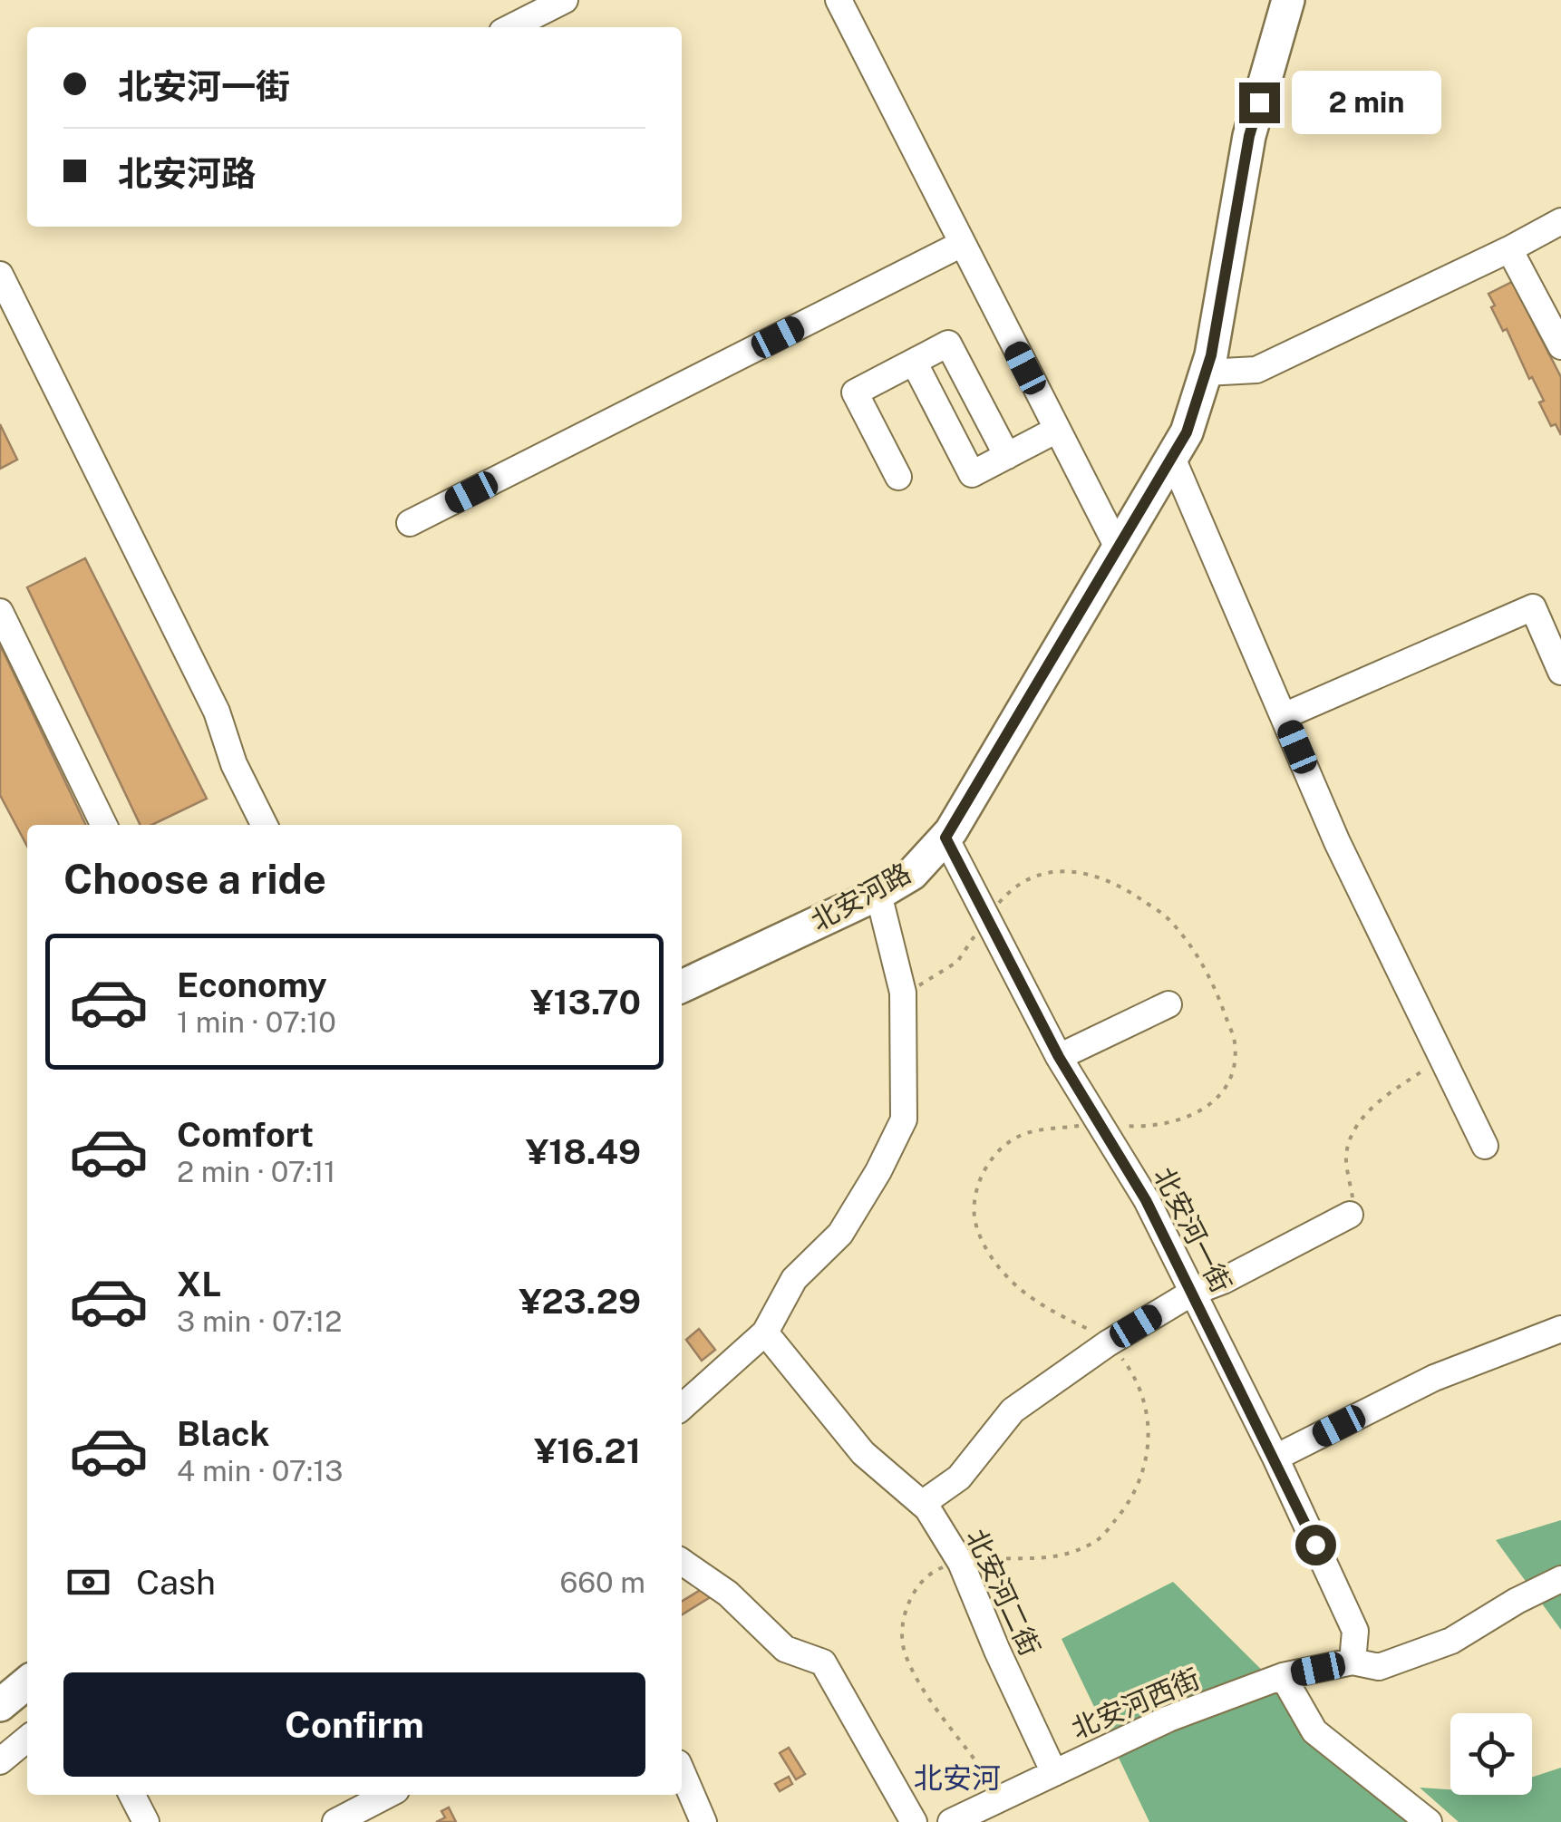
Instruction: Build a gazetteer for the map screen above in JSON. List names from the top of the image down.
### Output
{
  "streets": {
    "main road": ["北安河路"],
    "street": ["北安河一街", "北安河二街", "北安河西街"]
  },
  "crossings": [
    ["北安河路", "北安河一街"],
    ["北安河一街", "北安河西街"],
    ["北安河二街", "北安河西街"]
  ],
  "districts": ["北安河"],
  "page": {
    "banner": ["北安河一街", "北安河路"],
    "bubble": "2 min",
    "heading": "Choose a ride",
    "list": [
      {
        "name": "Economy",
        "note": "1 min · 07:10",
        "value": "¥13.70"
      },
      {
        "name": "Comfort",
        "note": "2 min · 07:11",
        "value": "¥18.49"
      },
      {
        "name": "XL",
        "note": "3 min · 07:12",
        "value": "¥23.29"
      },
      {
        "name": "Black",
        "note": "4 min · 07:13",
        "value": "¥16.21"
      }
    ],
    "pay": ["Cash", "660 m"],
    "buttons": "Confirm"
  }
}
